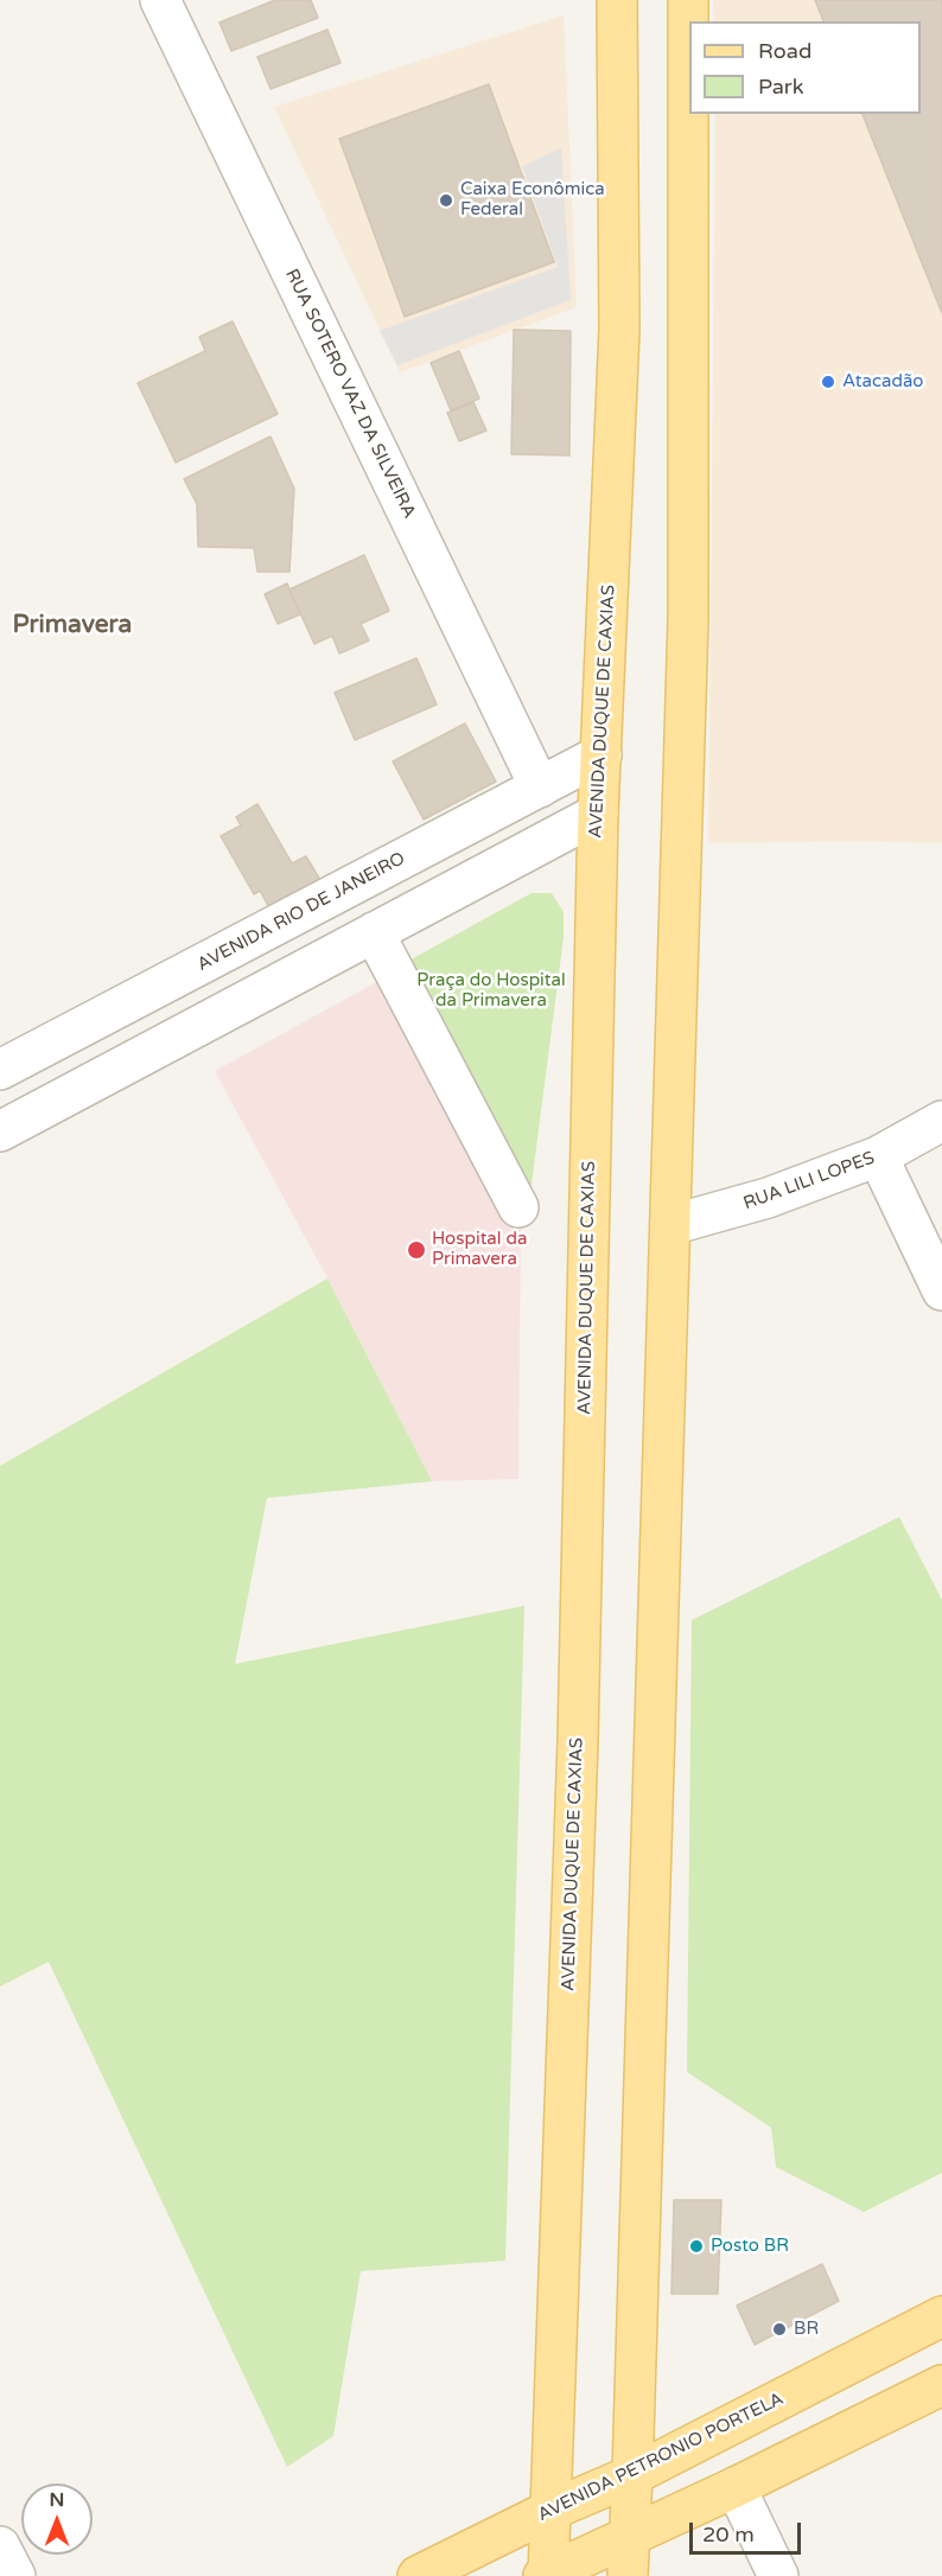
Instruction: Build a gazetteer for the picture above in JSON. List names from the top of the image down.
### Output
{
  "streets": {
    "main road": ["AVENIDA DUQUE DE CAXIAS", "AVENIDA PETRONIO PORTELA"],
    "street": ["RUA SOTERO VAZ DA SILVEIRA", "AVENIDA RIO DE JANEIRO", "RUA LILI LOPES"]
  },
  "crossings": [
    ["RUA SOTERO VAZ DA SILVEIRA", "AVENIDA RIO DE JANEIRO"],
    ["AVENIDA DUQUE DE CAXIAS", "AVENIDA RIO DE JANEIRO"],
    ["AVENIDA DUQUE DE CAXIAS", "AVENIDA PETRONIO PORTELA"]
  ],
  "districts": ["Primavera"],
  "parks": ["Praça do Hospital da Primavera"],
  "places": [
    "Caixa Econômica Federal",
    "Atacadão",
    "Hospital da Primavera",
    "Posto BR",
    "BR"
  ],
  "legend": ["Road", "Park"],
  "scale_bar": "20 m",
  "north": "top"
}
